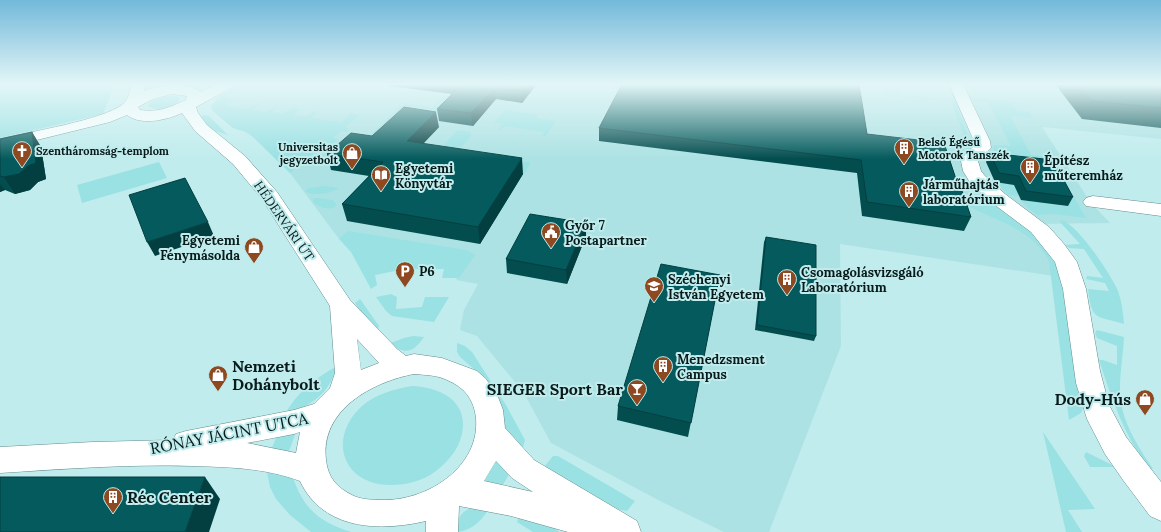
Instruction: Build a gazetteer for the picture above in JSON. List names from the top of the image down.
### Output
{
  "streets": {
    "street": ["HÉDERVÁRI ÚT", "RÓNAY JÁCINT UTCA"]
  },
  "crossings": [
    ["HÉDERVÁRI ÚT", "RÓNAY JÁCINT UTCA"]
  ],
  "places": {
    "building": [
      "Belső Égésű Motorok Tanszék",
      "Építész műteremház",
      "Járműhajtás laboratórium",
      "Csomagolásvizsgáló Laboratórium",
      "Menedzsment Campus",
      "Réc Center"
    ],
    "church": ["Szentháromság-templom"],
    "shop": [
      "Universitas jegyzetbolt",
      "Egyetemi Fénymásolda",
      "Nemzeti Dohánybolt",
      "Dody-Hús"
    ],
    "library": ["Egyetemi Könyvtár"],
    "public building": ["Győr 7 Postapartner"],
    "parking": ["P6"],
    "school or university": ["Széchenyi István Egyetem"],
    "bar": ["SIEGER Sport Bar"]
  }
}
